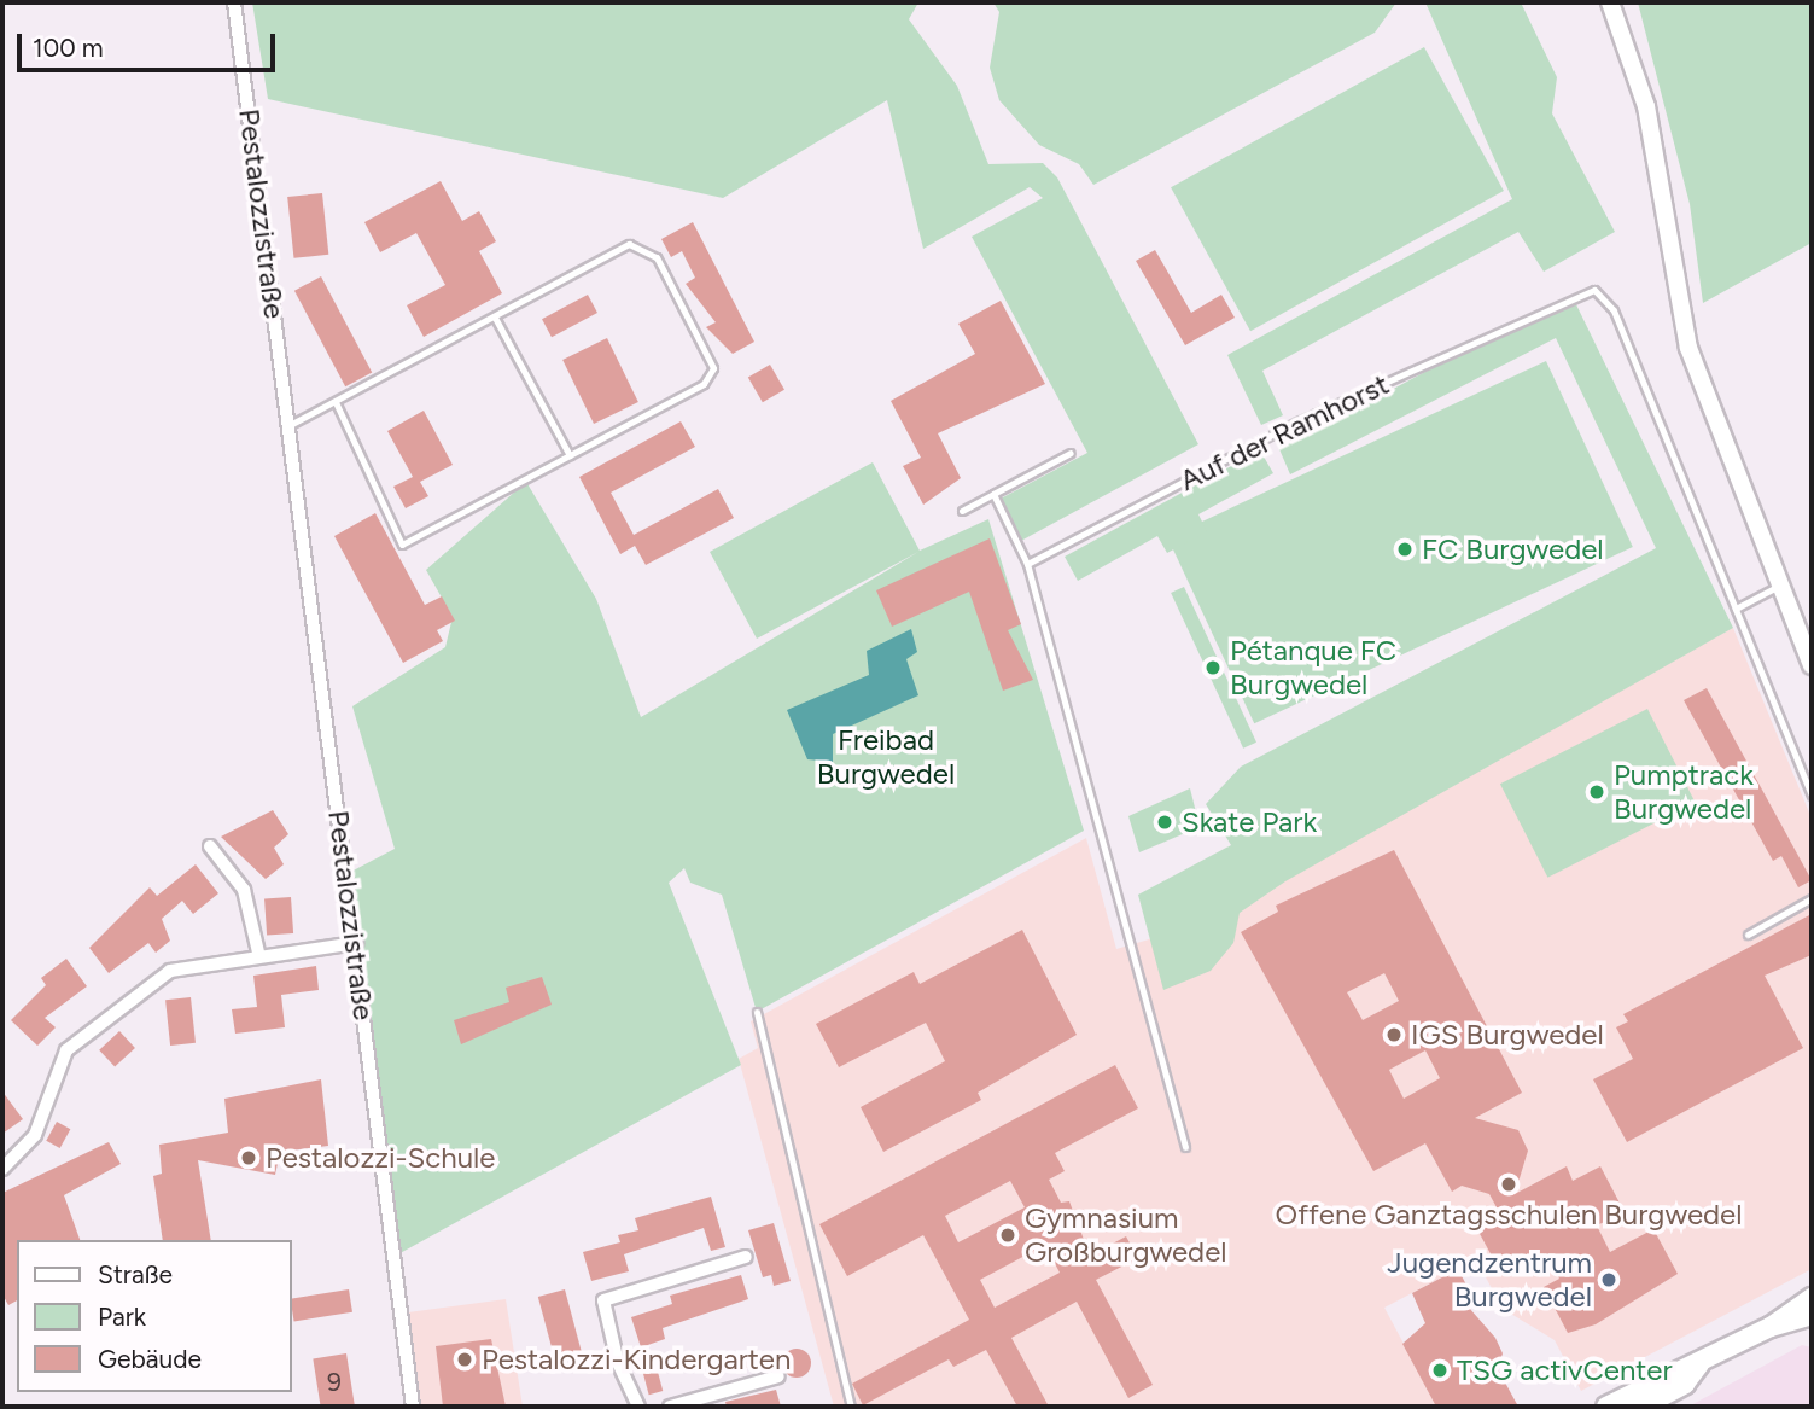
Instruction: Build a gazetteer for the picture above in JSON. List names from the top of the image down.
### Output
{
  "streets": {
    "street": ["Pestalozzistraße"],
    "lane": ["Auf der Ramhorst"]
  },
  "parks": ["Freibad Burgwedel"],
  "places": [
    "FC Burgwedel",
    "Pétanque FC Burgwedel",
    "Pumptrack Burgwedel",
    "Skate Park",
    "IGS Burgwedel",
    "Pestalozzi-Schule",
    "Offene Ganztagsschulen Burgwedel",
    "Gymnasium Großburgwedel",
    "Jugendzentrum Burgwedel",
    "Pestalozzi-Kindergarten",
    "TSG activCenter"
  ],
  "house_numbers": ["9"],
  "legend": ["Straße", "Park", "Gebäude"],
  "scale_bar": "100 m"
}
